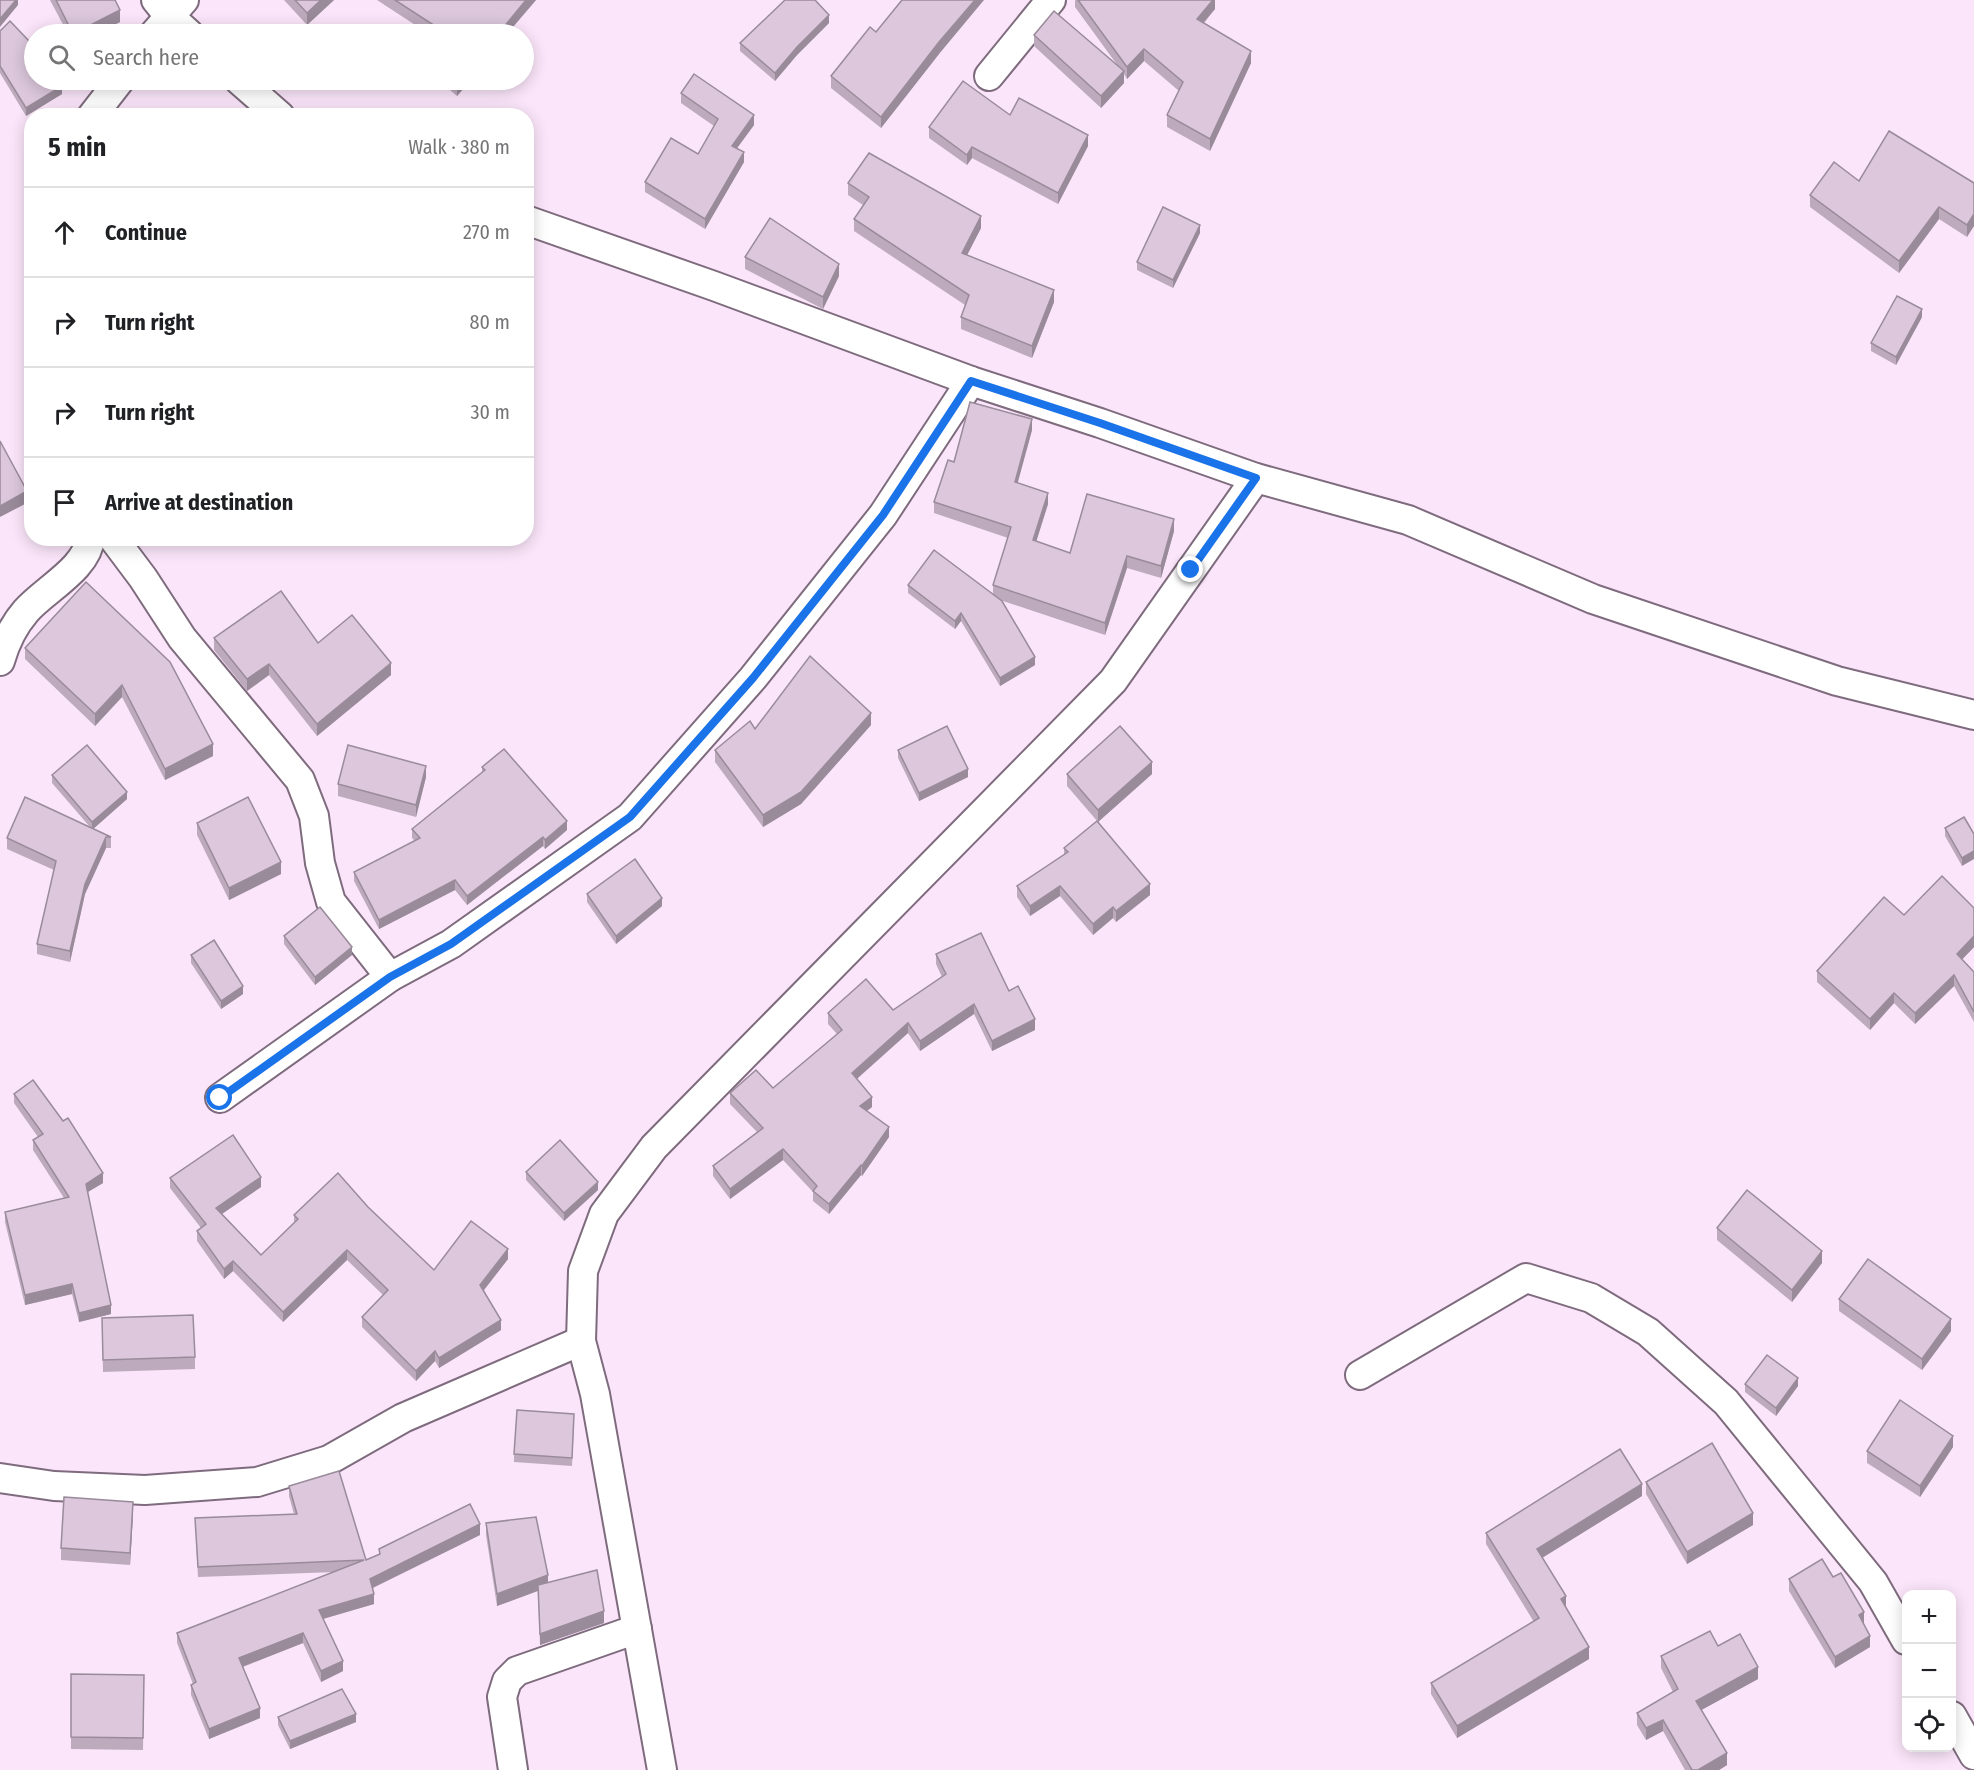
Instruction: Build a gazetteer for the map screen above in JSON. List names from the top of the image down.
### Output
{
  "page": {
    "search": "Search here",
    "heading": ["5 min", "Walk · 380 m"],
    "list": [
      ["Continue", "270 m"],
      ["Turn right", "80 m"],
      ["Turn right", "30 m"],
      "Arrive at destination"
    ],
    "map_buttons": ["+", "−"]
  }
}
